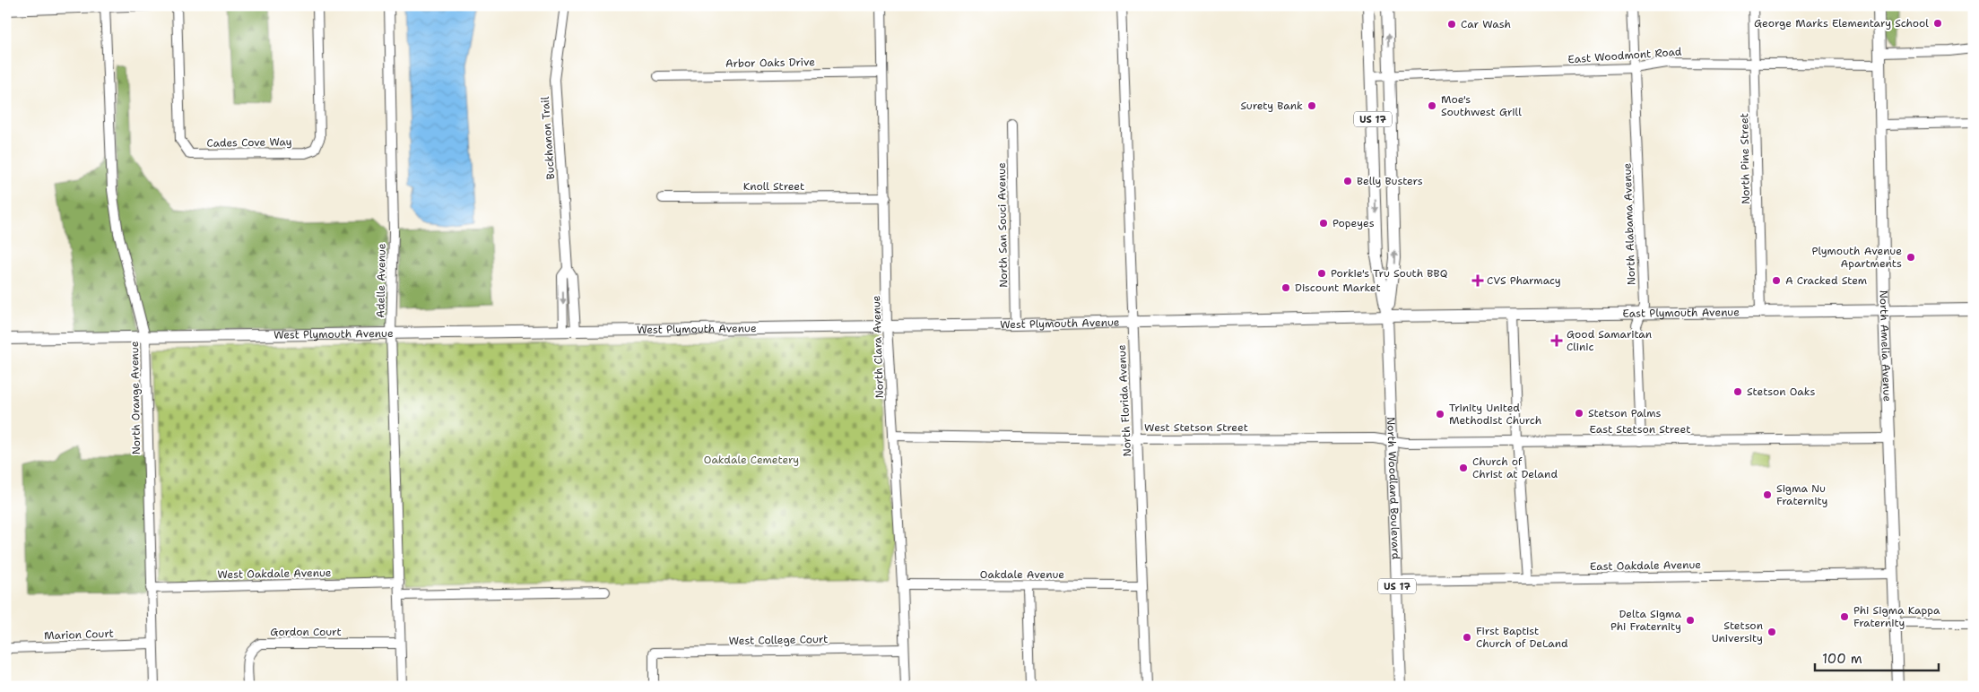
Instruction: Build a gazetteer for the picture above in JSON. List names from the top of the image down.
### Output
{
  "streets": {
    "main road": [
      "US 17",
      "East Plymouth Avenue",
      "West Plymouth Avenue",
      "North Amelia Avenue",
      "North Woodland Boulevard"
    ],
    "street": [
      "East Woodmont Road",
      "Arbor Oaks Drive",
      "Buckhanon Trail",
      "Cades Cove Way",
      "North Pine Street",
      "Knoll Street",
      "North Alabama Avenue",
      "North San Souci Avenue",
      "Adelle Avenue",
      "North Clara Avenue",
      "North Orange Avenue",
      "North Florida Avenue",
      "West Stetson Street",
      "East Stetson Street",
      "East Oakdale Avenue",
      "West Oakdale Avenue",
      "Oakdale Avenue",
      "Gordon Court",
      "Marion Court",
      "West College Court"
    ]
  },
  "crossings": [
    ["East Woodmont Road", "North Pine Street"],
    ["East Woodmont Road", "North Alabama Avenue"],
    ["East Woodmont Road", "North Amelia Avenue"],
    ["East Woodmont Road", "North Woodland Boulevard"],
    ["Arbor Oaks Drive", "North Clara Avenue"],
    ["Buckhanon Trail", "West Plymouth Avenue"],
    ["North Pine Street", "East Plymouth Avenue"],
    ["Knoll Street", "North Clara Avenue"],
    ["North Alabama Avenue", "East Plymouth Avenue"],
    ["North Alabama Avenue", "East Stetson Street"],
    ["North San Souci Avenue", "West Plymouth Avenue"],
    ["Adelle Avenue", "West Plymouth Avenue"],
    ["Adelle Avenue", "West Oakdale Avenue"],
    ["Adelle Avenue", "Gordon Court"],
    ["East Plymouth Avenue", "West Plymouth Avenue"],
    ["East Plymouth Avenue", "North Amelia Avenue"],
    ["East Plymouth Avenue", "North Woodland Boulevard"],
    ["West Plymouth Avenue", "North Clara Avenue"],
    ["West Plymouth Avenue", "North Orange Avenue"],
    ["West Plymouth Avenue", "North Florida Avenue"],
    ["West Plymouth Avenue", "North Woodland Boulevard"],
    ["North Amelia Avenue", "East Stetson Street"],
    ["North Amelia Avenue", "East Oakdale Avenue"],
    ["North Clara Avenue", "West Stetson Street"],
    ["North Clara Avenue", "Oakdale Avenue"],
    ["North Clara Avenue", "West College Court"],
    ["North Orange Avenue", "West Oakdale Avenue"],
    ["North Orange Avenue", "Marion Court"],
    ["North Florida Avenue", "West Stetson Street"],
    ["North Florida Avenue", "Oakdale Avenue"],
    ["West Stetson Street", "East Stetson Street"],
    ["West Stetson Street", "North Woodland Boulevard"],
    ["East Stetson Street", "North Woodland Boulevard"],
    ["North Woodland Boulevard", "East Oakdale Avenue"]
  ],
  "parks": ["Oakdale Cemetery"],
  "places": {
    "other": [
      "George Marks Elementary School",
      "Car Wash",
      "Surety Bank",
      "Moe's Southwest Grill",
      "Belly Busters",
      "Popeyes",
      "Plymouth Avenue Apartments",
      "Porkie's Tru South BBQ",
      "A Cracked Stem",
      "Discount Market",
      "Stetson Oaks",
      "Stetson Palms",
      "Trinity United Methodist Church",
      "Church of Christ at Deland",
      "Sigma Nu Fraternity",
      "Phi Sigma Kappa Fraternity",
      "Delta Sigma Phi Fraternity",
      "Stetson University",
      "First Baptist Church of DeLand"
    ],
    "health": ["CVS Pharmacy", "Good Samaritan Clinic"]
  },
  "scale_bar": "100 m"
}
